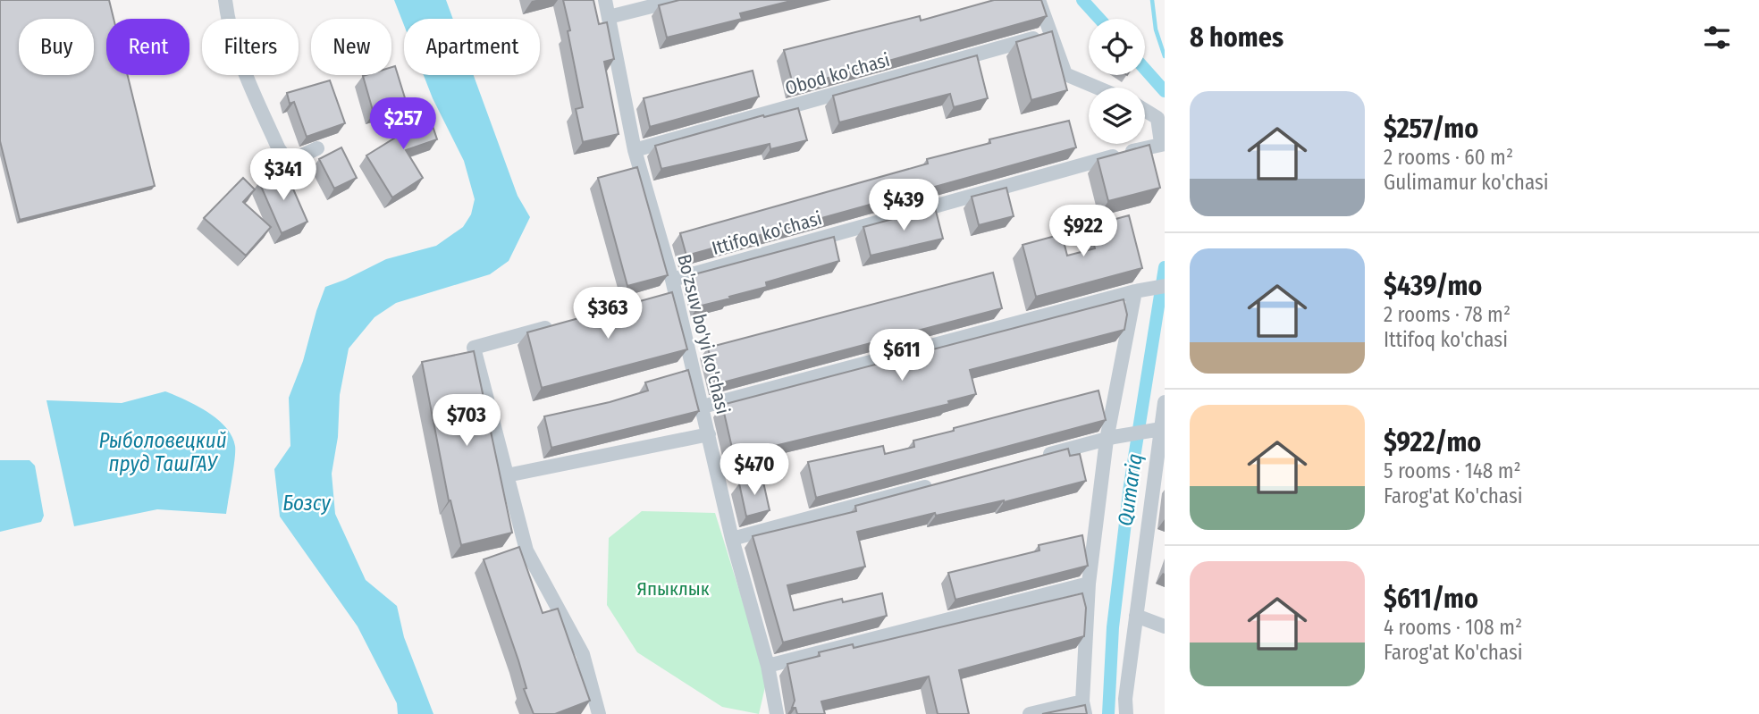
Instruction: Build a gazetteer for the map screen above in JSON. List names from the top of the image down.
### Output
{
  "streets": {
    "street": ["Obod ko'chasi", "Ittifoq ko'chasi", "Bo'zsuv bo'yi ko'chasi"]
  },
  "crossings": [
    ["Obod ko'chasi", "Bo'zsuv bo'yi ko'chasi"],
    ["Ittifoq ko'chasi", "Bo'zsuv bo'yi ko'chasi"]
  ],
  "water": ["Рыболовецкий пруд ТашГАУ", "Qumariq", "Бозсу"],
  "parks": ["Япыклык"],
  "page": {
    "heading": "8 homes",
    "chip": [
      "Buy",
      "Rent",
      "Filters",
      "New",
      "Apartment"
    ],
    "list": [
      {
        "name": "$257/mo",
        "note": "2 rooms · 60 m² · Gulimamur ko'chasi"
      },
      {
        "name": "$439/mo",
        "note": "2 rooms · 78 m² · Ittifoq ko'chasi"
      },
      {
        "name": "$922/mo",
        "note": "5 rooms · 148 m² · Farog'at Ko'chasi"
      },
      {
        "name": "$611/mo",
        "note": "4 rooms · 108 m² · Farog'at Ko'chasi"
      }
    ],
    "price": [
      "$257",
      "$341",
      "$439",
      "$922",
      "$363",
      "$611",
      "$703",
      "$470"
    ]
  }
}
